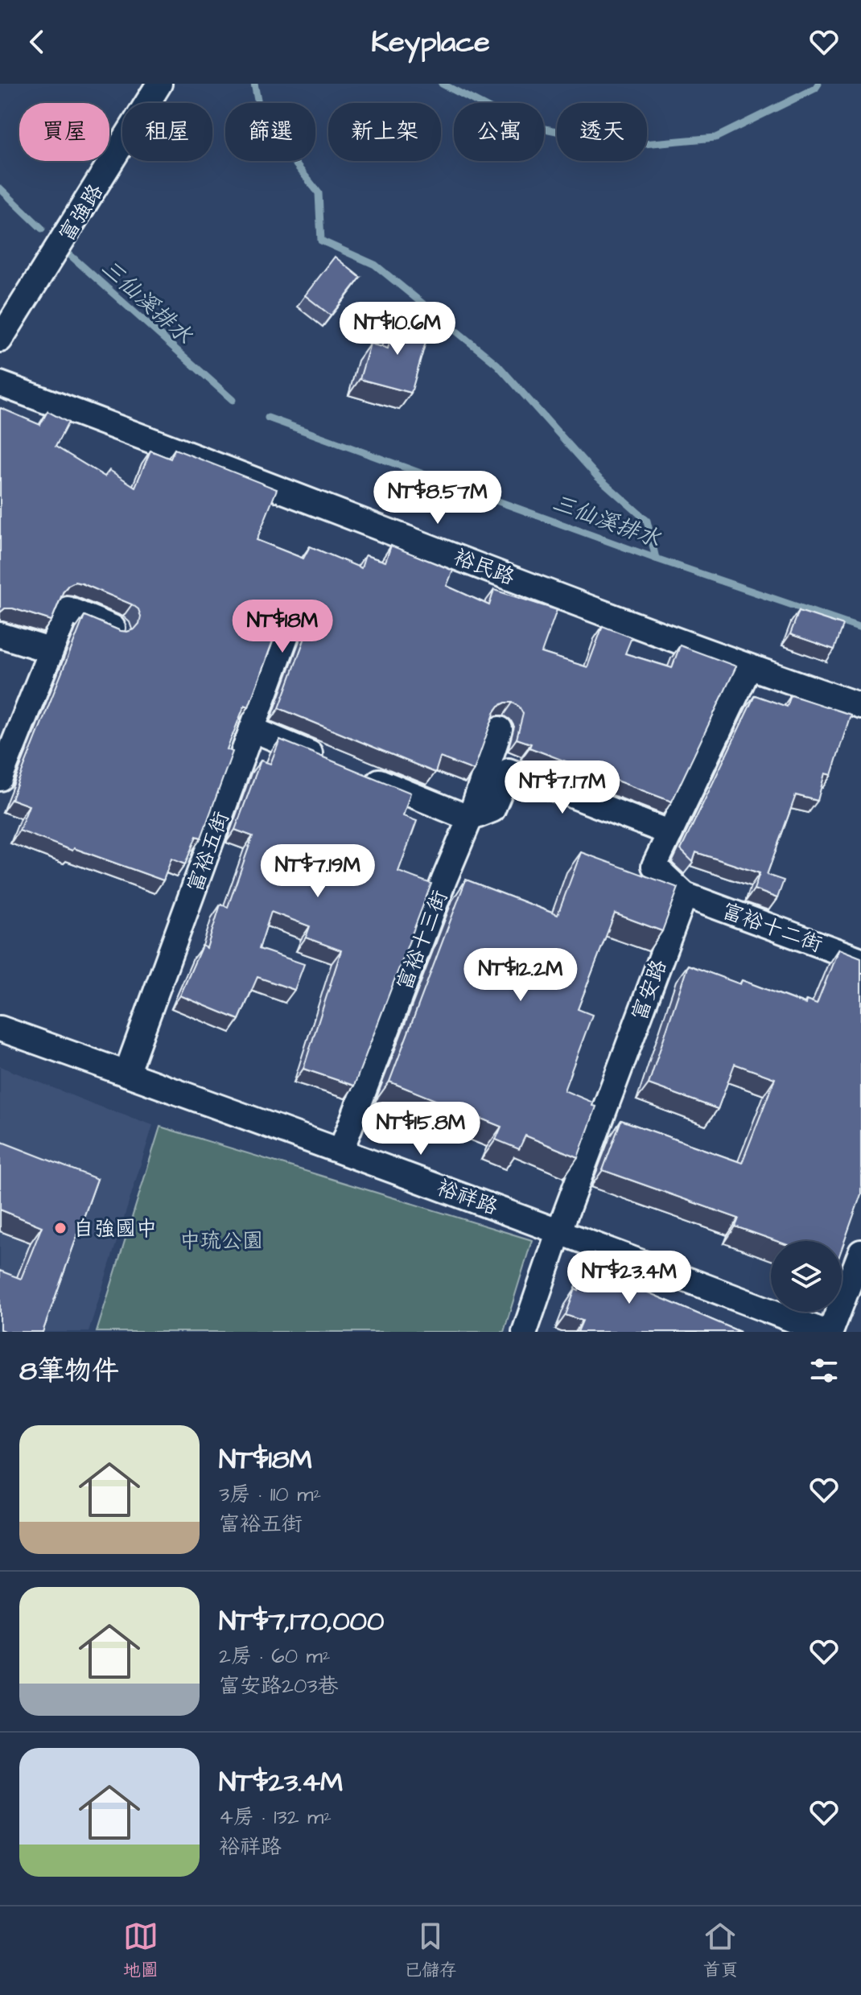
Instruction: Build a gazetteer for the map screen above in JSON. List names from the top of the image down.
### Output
{
  "streets": {
    "street": [
      "富強路",
      "裕民路",
      "富裕五街",
      "富裕十二街",
      "富裕十三街",
      "富安路",
      "裕祥路"
    ]
  },
  "crossings": [
    ["富裕五街", "裕祥路"],
    ["富裕十二街", "富安路"],
    ["富裕十三街", "裕祥路"],
    ["富安路", "裕祥路"]
  ],
  "water": ["三仙溪排水"],
  "parks": ["中琉公園"],
  "places": ["自強國中"],
  "page": {
    "header": "Keyplace",
    "chip": [
      "買屋",
      "租屋",
      "篩選",
      "新上架",
      "公寓",
      "透天"
    ],
    "price": [
      "NT$10.6M",
      "NT$8.57M",
      "NT$18M",
      "NT$7.17M",
      "NT$7.19M",
      "NT$12.2M",
      "NT$15.8M",
      "NT$23.4M"
    ],
    "heading": "8筆物件",
    "list": [
      {
        "name": "NT$18M",
        "note": "3房 · 110 m² · 富裕五街"
      },
      {
        "name": "NT$7,170,000",
        "note": "2房 · 60 m² · 富安路203巷"
      },
      {
        "name": "NT$23.4M",
        "note": "4房 · 132 m² · 裕祥路"
      }
    ],
    "tabs": ["地圖", "已儲存", "首頁"]
  }
}
